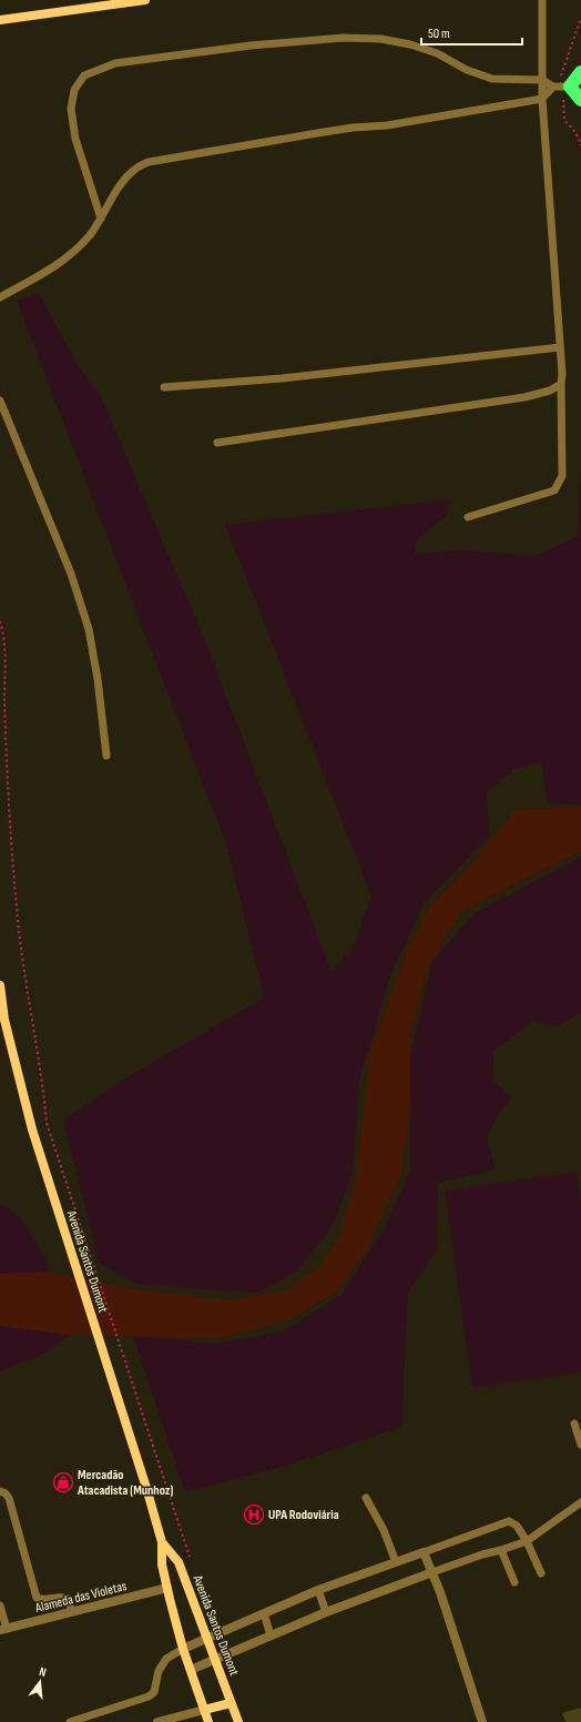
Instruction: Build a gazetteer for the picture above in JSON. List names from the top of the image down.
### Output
{
  "streets": {
    "main road": ["Avenida Santos Dumont"],
    "street": ["Alameda das Violetas"]
  },
  "crossings": [
    ["Avenida Santos Dumont", "Alameda das Violetas"]
  ],
  "places": {
    "shop": ["Mercadão Atacadista (Munhoz)"],
    "hospital": ["UPA Rodoviária"]
  },
  "scale_bar": "50 m",
  "north": "top"
}
